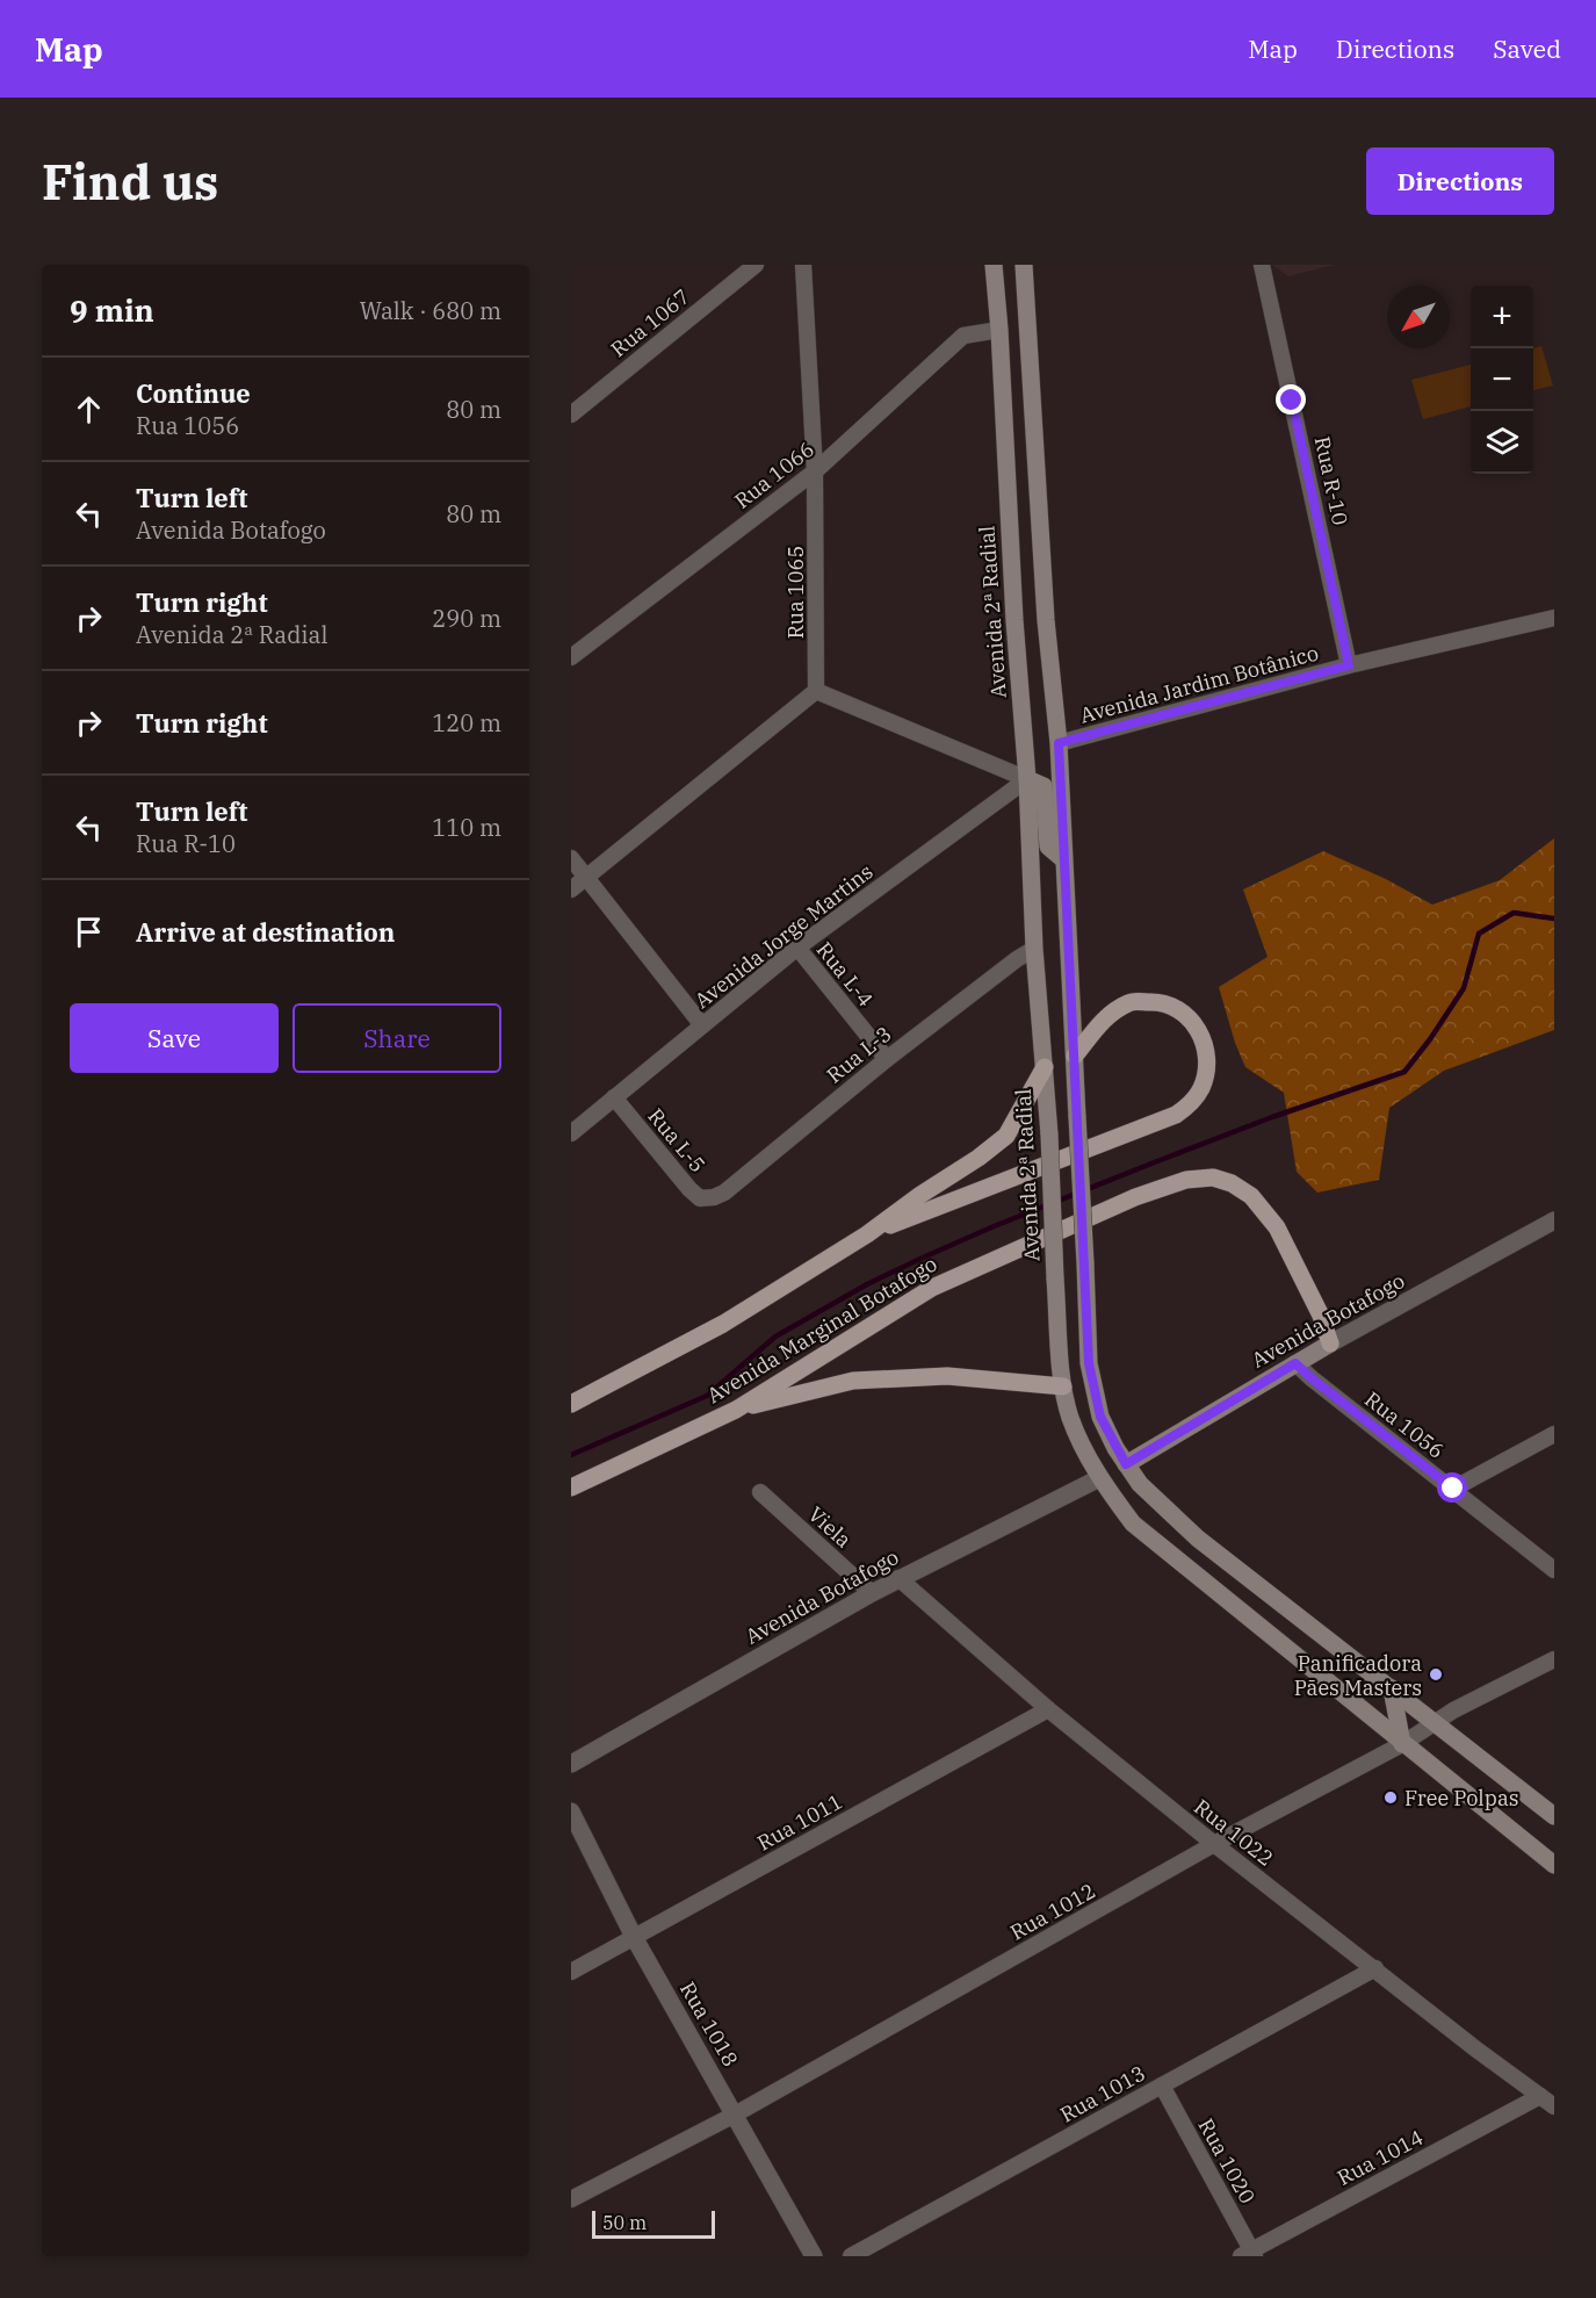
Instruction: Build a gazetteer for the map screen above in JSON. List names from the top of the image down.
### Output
{
  "streets": {
    "main road": ["Avenida 2ª Radial", "Avenida Botafogo", "Avenida Marginal Botafogo"],
    "street": [
      "Rua 1067",
      "Rua 1066",
      "Rua R-10",
      "Rua 1065",
      "Avenida Jardim Botânico",
      "Avenida Jorge Martins",
      "Rua L-4",
      "Rua L-3",
      "Rua L-5",
      "Rua 1056",
      "Viela",
      "Rua 1011",
      "Rua 1022",
      "Rua 1012",
      "Rua 1018",
      "Rua 1013",
      "Rua 1014",
      "Rua 1020"
    ]
  },
  "crossings": [
    ["Rua 1066", "Rua 1065"],
    ["Rua 1066", "Avenida 2ª Radial"],
    ["Rua R-10", "Avenida Jardim Botânico"],
    ["Avenida 2ª Radial", "Avenida Jorge Martins"],
    ["Avenida 2ª Radial", "Rua L-3"],
    ["Avenida 2ª Radial", "Avenida Botafogo"],
    ["Avenida 2ª Radial", "Rua 1012"],
    ["Avenida Jorge Martins", "Rua L-4"],
    ["Avenida Jorge Martins", "Rua L-5"],
    ["Rua L-4", "Rua L-3"],
    ["Rua L-3", "Rua L-5"],
    ["Avenida Botafogo", "Avenida Marginal Botafogo"],
    ["Avenida Botafogo", "Rua 1056"],
    ["Avenida Botafogo", "Viela"],
    ["Avenida Botafogo", "Rua 1022"],
    ["Rua 1011", "Rua 1022"],
    ["Rua 1011", "Rua 1018"],
    ["Rua 1022", "Rua 1012"],
    ["Rua 1022", "Rua 1013"],
    ["Rua 1022", "Rua 1014"],
    ["Rua 1012", "Rua 1018"],
    ["Rua 1013", "Rua 1020"],
    ["Rua 1014", "Rua 1020"]
  ],
  "places": ["Panificadora Pães Masters", "Free Polpas"],
  "scale_bar": "50 m",
  "north": "bottom left",
  "page": {
    "header": "Map",
    "nav": ["Map", "Directions", "Saved"],
    "buttons": [
      "Directions",
      ["Save", "Share"]
    ],
    "title": "Find us",
    "heading": ["9 min", "Walk · 680 m"],
    "map_buttons": ["+", "−"],
    "list": [
      ["Continue", "Rua 1056", "80 m"],
      ["Turn left", "Avenida Botafogo", "80 m"],
      ["Turn right", "Avenida 2ª Radial", "290 m"],
      ["Turn right", "120 m"],
      ["Turn left", "Rua R-10", "110 m"],
      "Arrive at destination"
    ],
    "scale": "50 m"
  }
}
